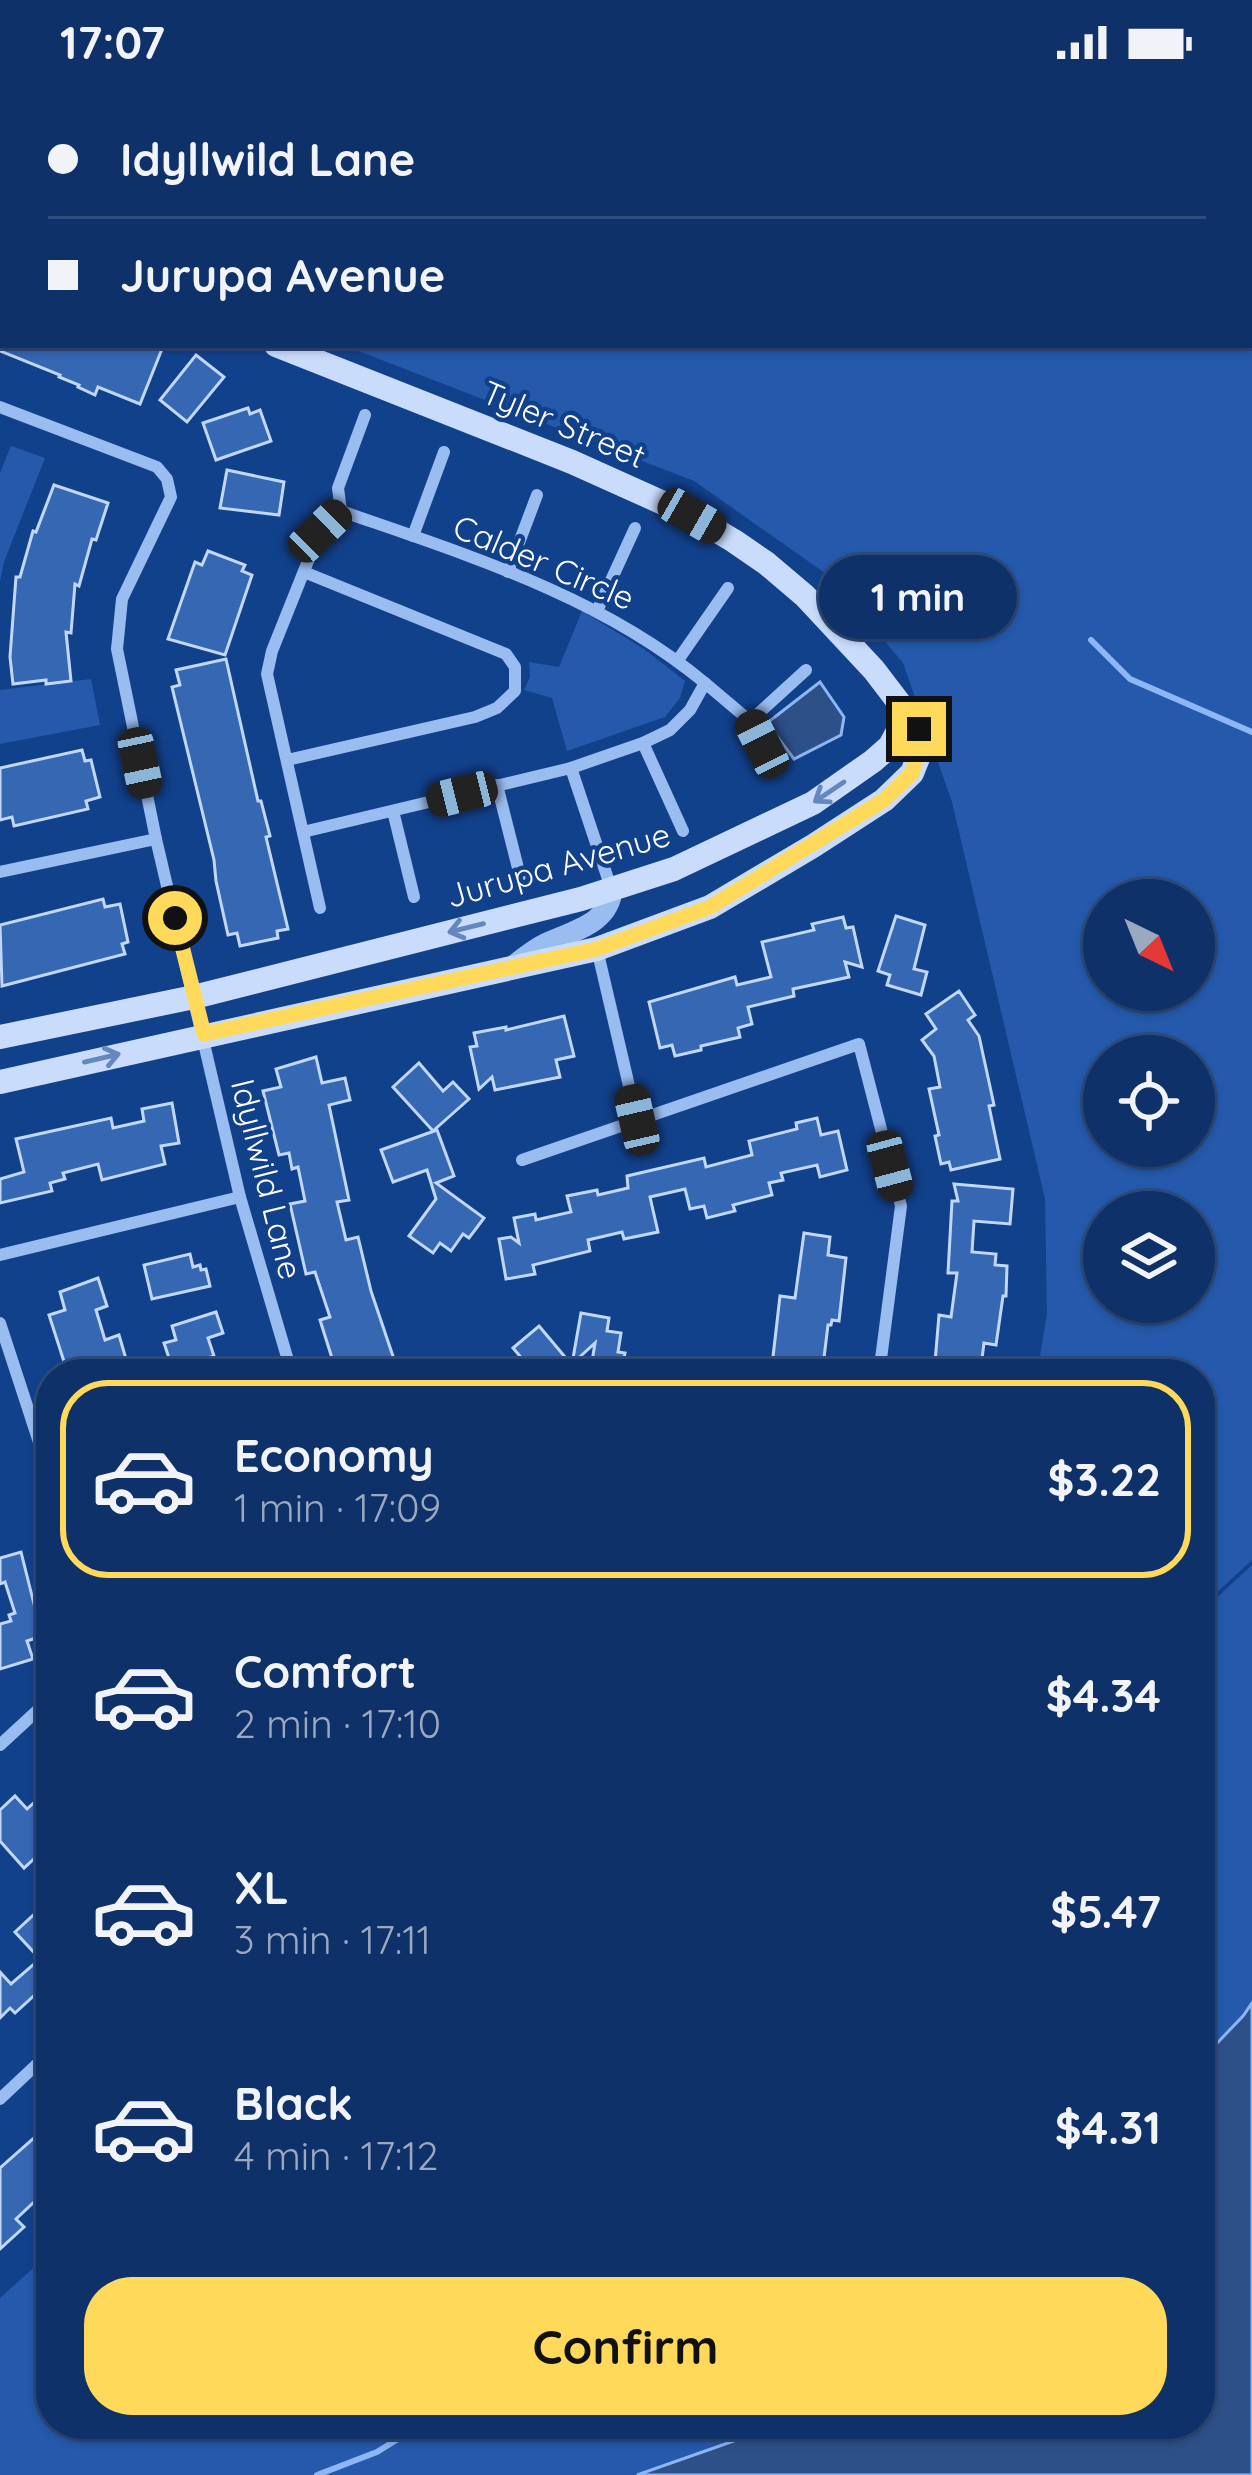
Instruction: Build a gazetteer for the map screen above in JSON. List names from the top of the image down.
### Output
{
  "streets": {
    "main road": ["Tyler Street", "Jurupa Avenue"],
    "street": ["Calder Circle", "Idyllwild Lane"]
  },
  "crossings": [
    ["Tyler Street", "Jurupa Avenue"],
    ["Jurupa Avenue", "Idyllwild Lane"]
  ],
  "north": "bottom right",
  "page": {
    "status": "17:07",
    "banner": ["Idyllwild Lane", "Jurupa Avenue"],
    "bubble": "1 min",
    "list": [
      {
        "name": "Economy",
        "note": "1 min · 17:09",
        "value": "$3.22"
      },
      {
        "name": "Comfort",
        "note": "2 min · 17:10",
        "value": "$4.34"
      },
      {
        "name": "XL",
        "note": "3 min · 17:11",
        "value": "$5.47"
      },
      {
        "name": "Black",
        "note": "4 min · 17:12",
        "value": "$4.31"
      }
    ],
    "buttons": "Confirm"
  }
}
